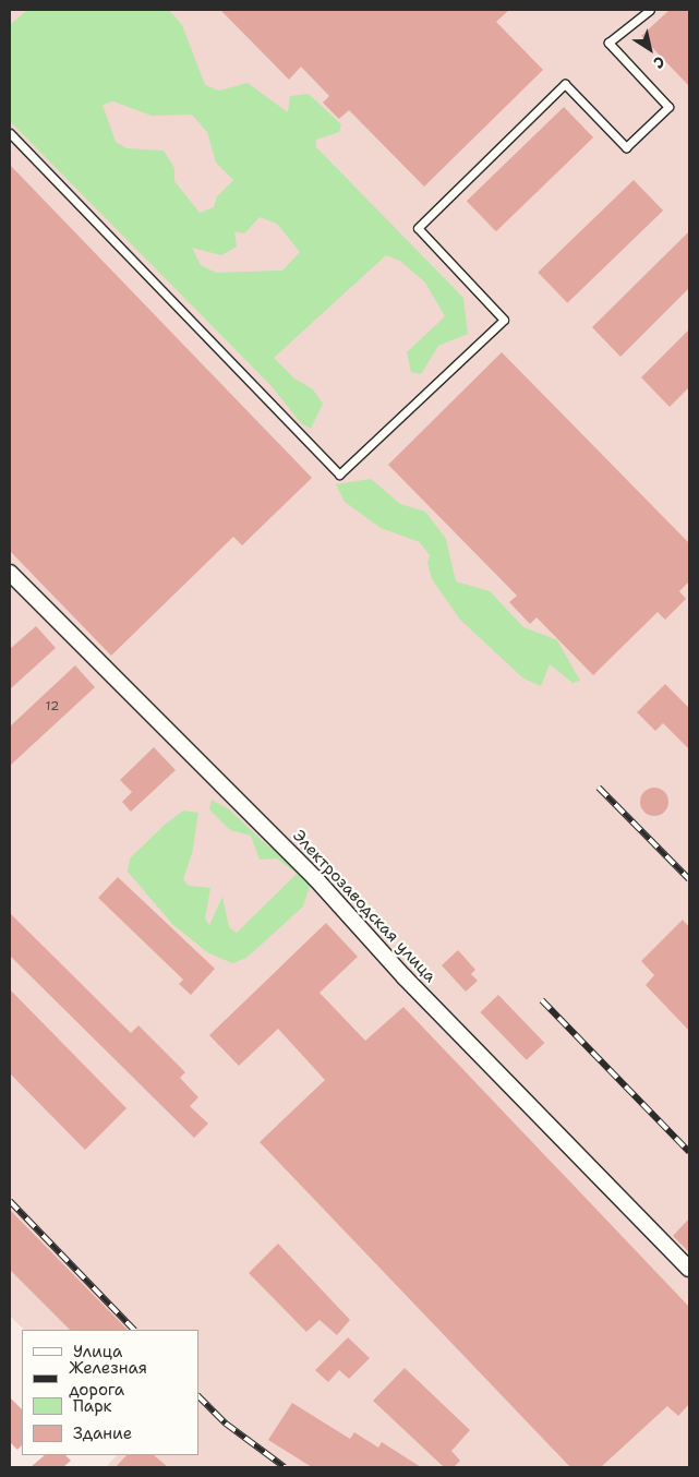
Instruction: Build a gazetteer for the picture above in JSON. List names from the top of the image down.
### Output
{
  "streets": {
    "street": ["Электрозаводская улица"]
  },
  "house_numbers": ["12"],
  "legend": [
    "Улица",
    "Железная дорога",
    "Парк",
    "Здание"
  ],
  "north": "bottom right"
}
